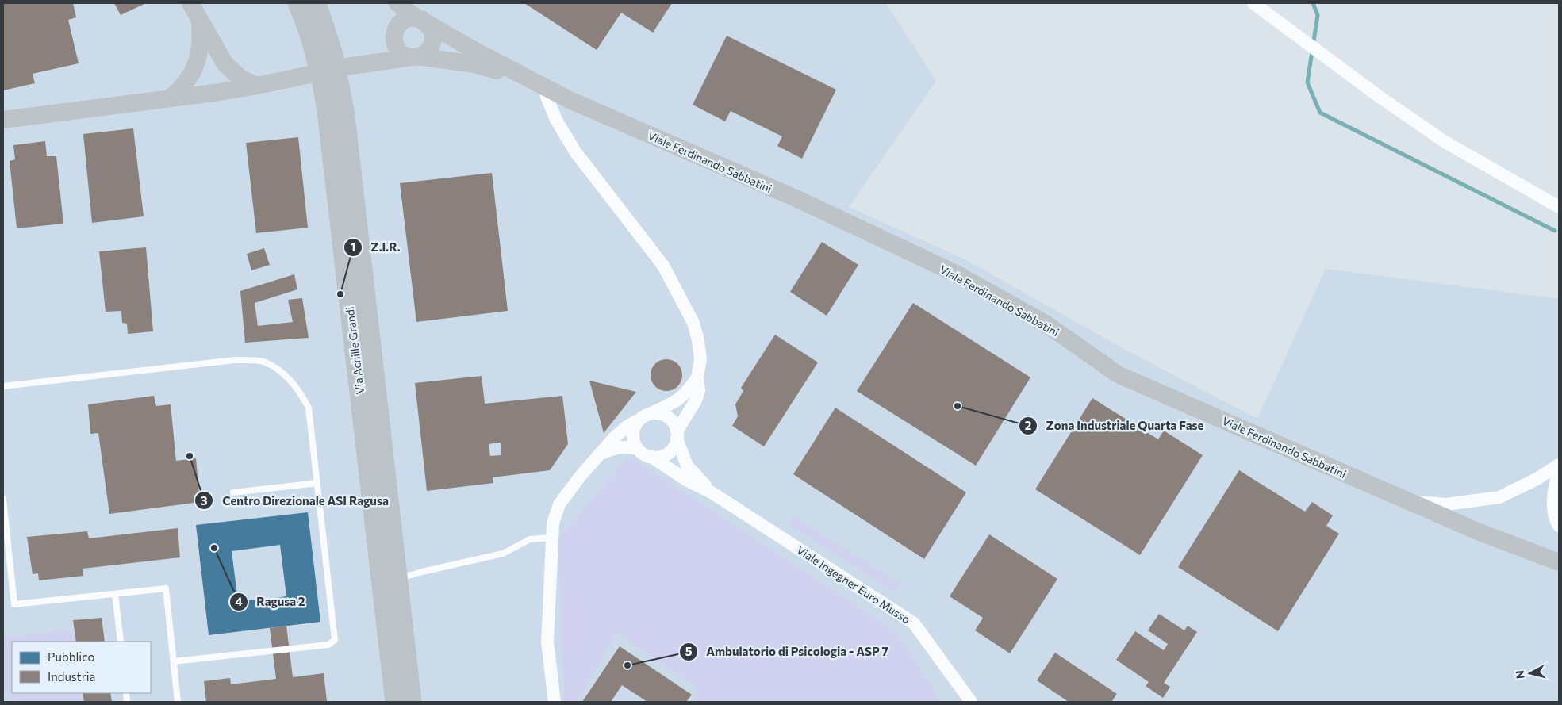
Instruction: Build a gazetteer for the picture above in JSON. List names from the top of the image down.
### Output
{
  "streets": {
    "main road": ["Via Achille Grandi"],
    "street": ["Viale Ferdinando Sabbatini", "Viale Ingegner Euro Musso"]
  },
  "places": [
    "Z.I.R.",
    "Zona Industriale Quarta Fase",
    "Centro Direzionale ASI Ragusa",
    "Ragusa 2",
    "Ambulatorio di Psicologia - ASP 7"
  ],
  "legend": ["Pubblico", "Industria"],
  "north": "left"
}
